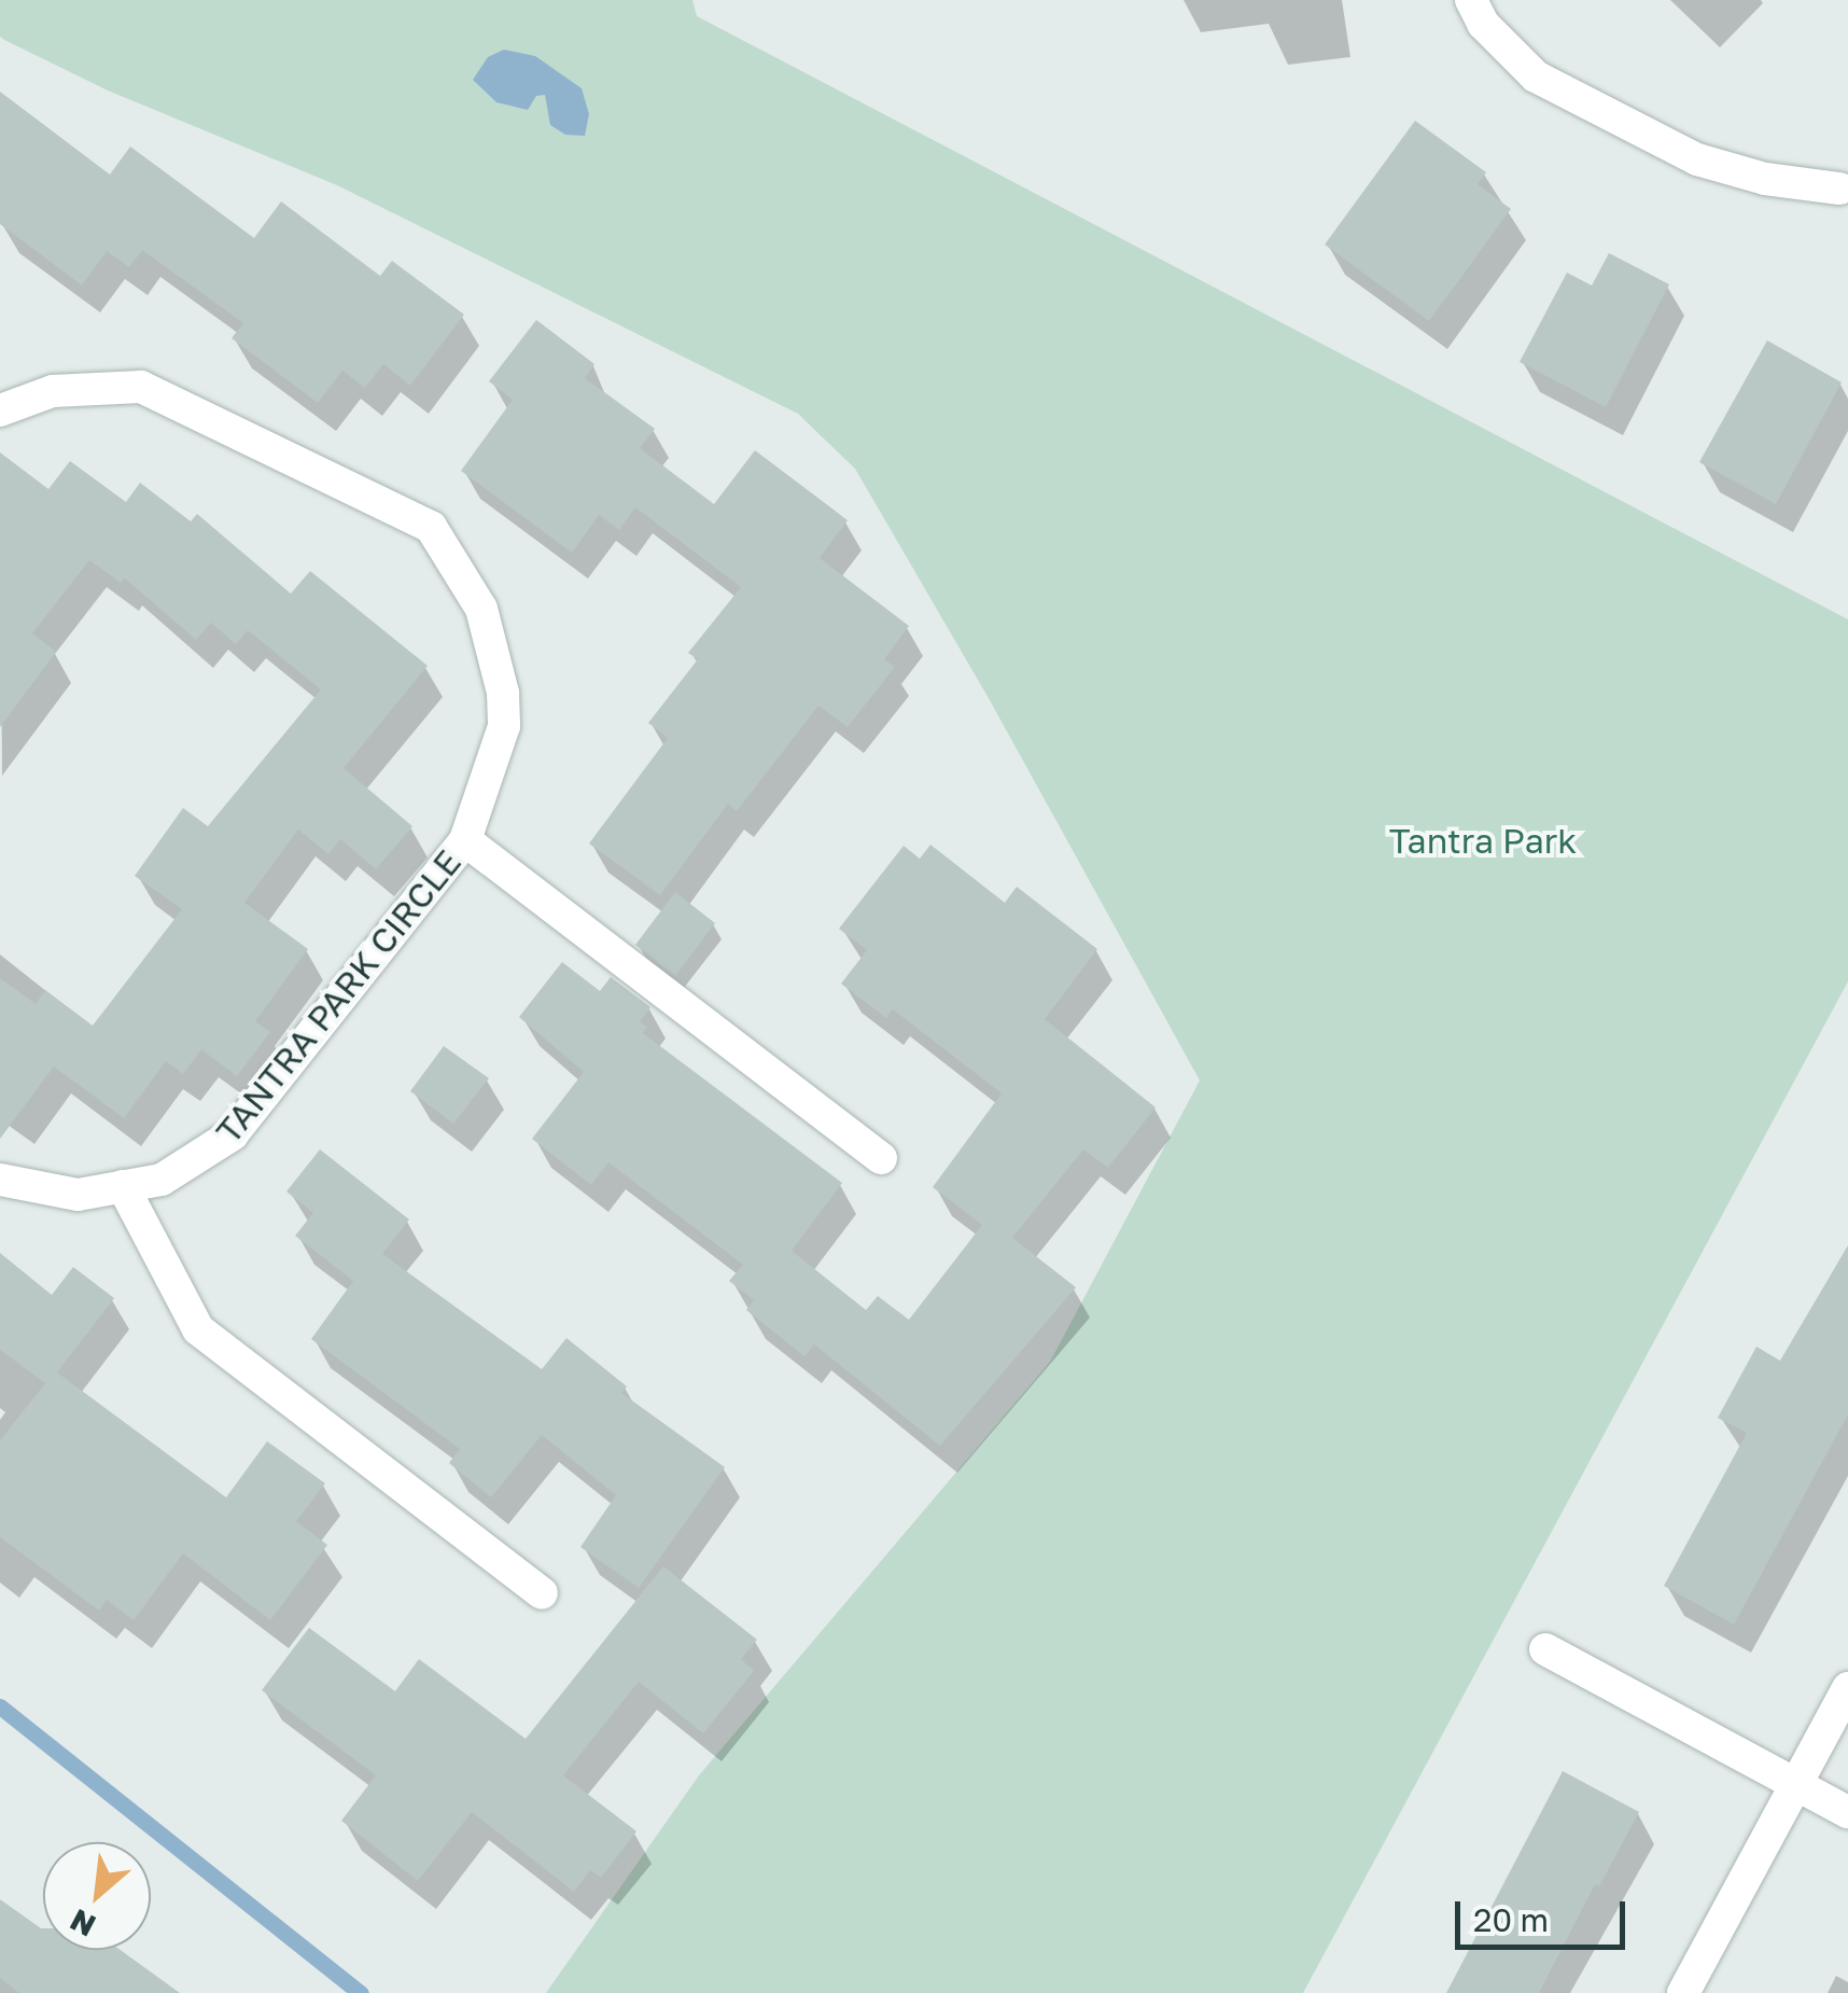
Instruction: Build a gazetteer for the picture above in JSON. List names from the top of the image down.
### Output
{
  "streets": {
    "street": ["TANTRA PARK CIRCLE"]
  },
  "parks": ["Tantra Park"],
  "scale_bar": "20 m",
  "north": "bottom left"
}
